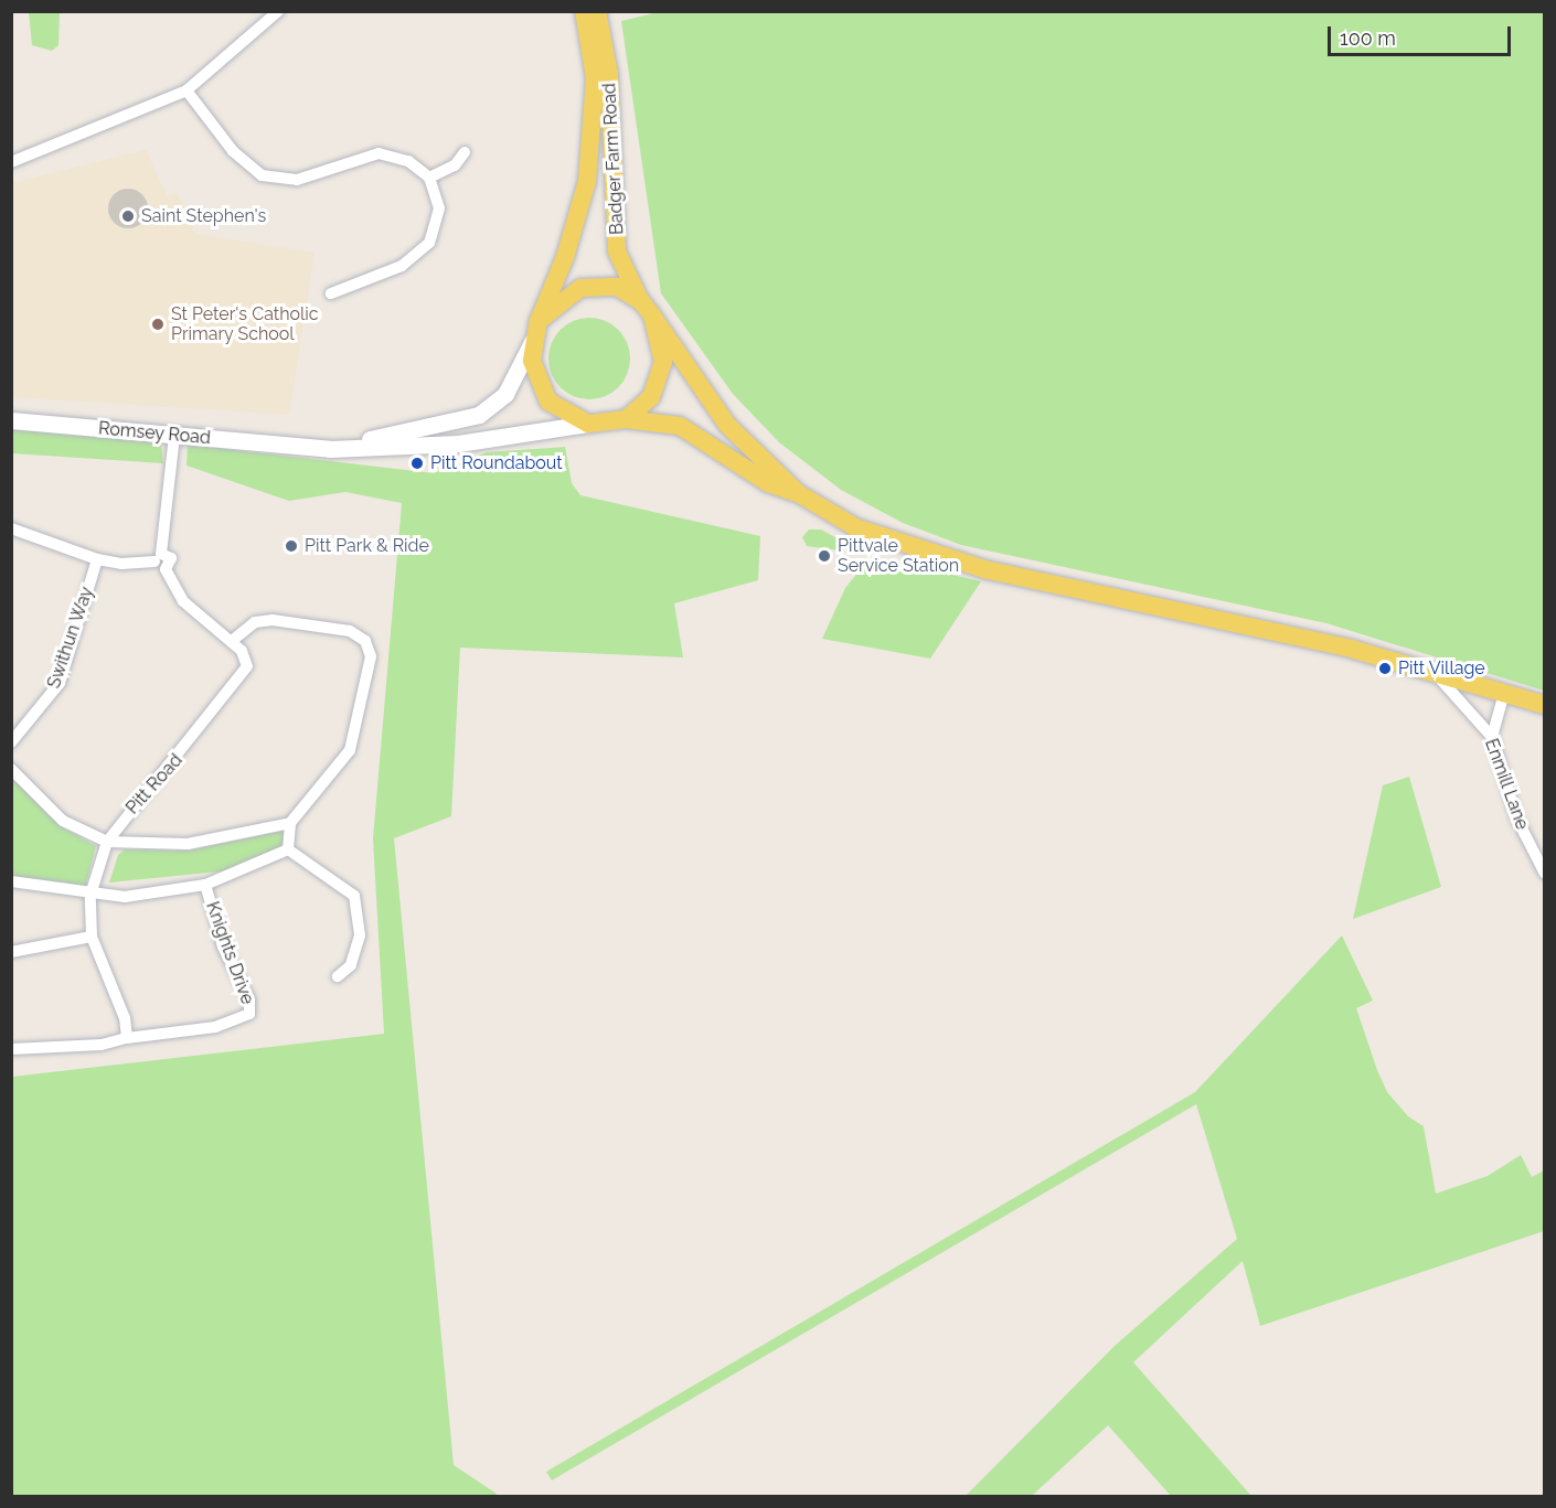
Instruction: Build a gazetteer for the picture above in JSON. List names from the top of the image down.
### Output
{
  "streets": {
    "main road": ["Badger Farm Road", "Romsey Road"],
    "street": [
      "Swithun Way",
      "Pitt Road",
      "Enmill Lane",
      "Knights Drive"
    ]
  },
  "crossings": [
    ["Badger Farm Road", "Romsey Road"],
    ["Pitt Road", "Knights Drive"]
  ],
  "places": [
    "Saint Stephen's",
    "St Peter's Catholic Primary School",
    "Pitt Roundabout",
    "Pitt Park & Ride",
    "Pittvale Service Station",
    "Pitt Village"
  ],
  "scale_bar": "100 m"
}
